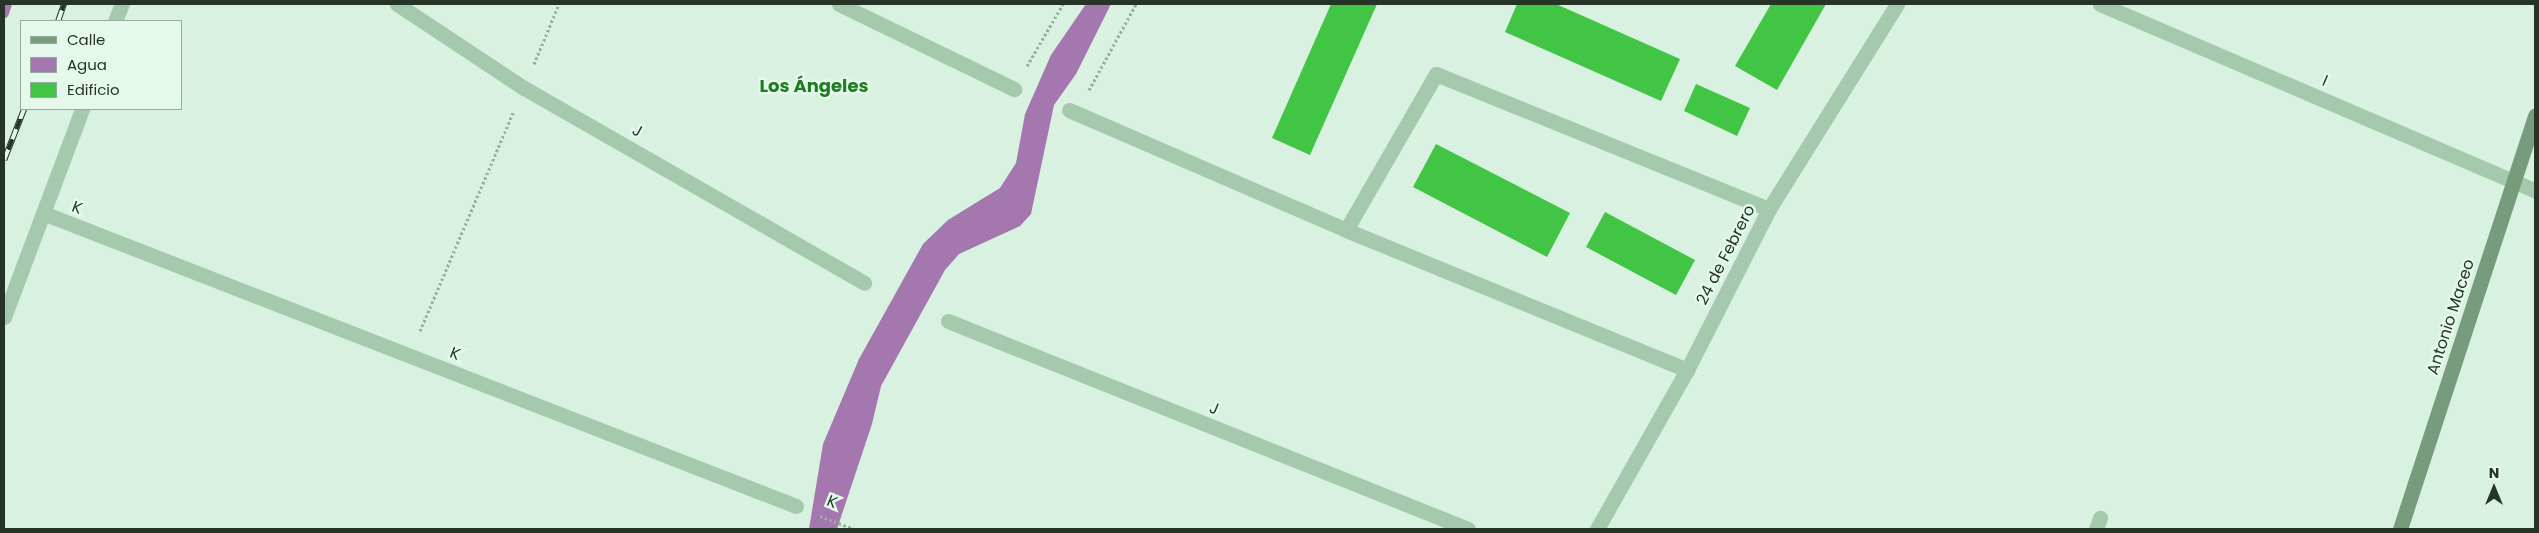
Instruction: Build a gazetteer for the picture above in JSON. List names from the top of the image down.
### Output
{
  "streets": {
    "main road": ["Antonio Maceo"],
    "street": [
      "I",
      "J",
      "K",
      "24 de Febrero"
    ]
  },
  "crossings": [
    ["I", "Antonio Maceo"]
  ],
  "districts": ["Los Ángeles"],
  "legend": ["Calle", "Agua", "Edificio"],
  "north": "top"
}
